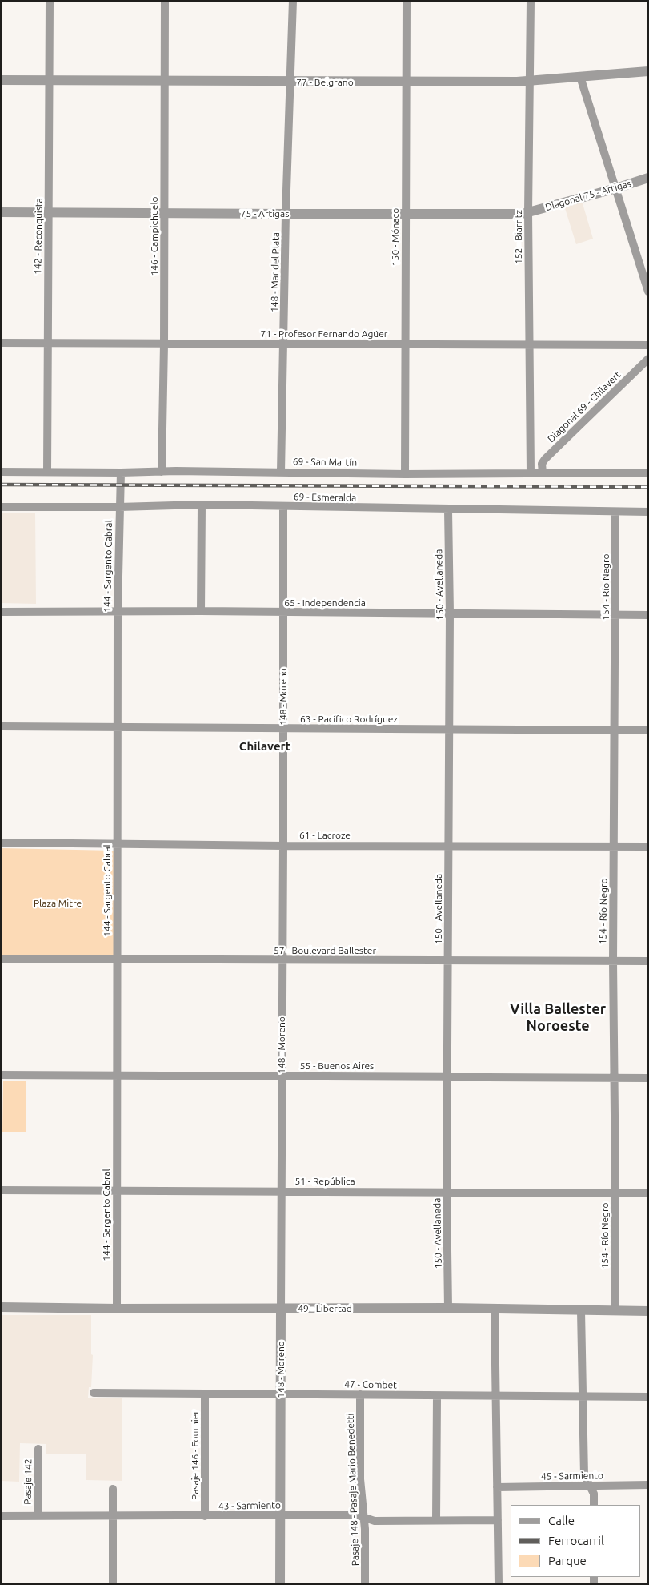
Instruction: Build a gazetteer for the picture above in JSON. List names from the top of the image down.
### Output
{
  "streets": {
    "street": [
      "77 - Belgrano",
      "Diagonal 75 - Artigas",
      "75 - Artigas",
      "142 - Reconquista",
      "146 - Campichuelo",
      "150 - Mónaco",
      "152 - Biarritz",
      "148 - Mar del Plata",
      "71 - Profesor Fernando Agüer",
      "Diagonal 69 - Chilavert",
      "69 - San Martín",
      "69 - Esmeralda",
      "144 - Sargento Cabral",
      "150 - Avellaneda",
      "154 - Río Negro",
      "65 - Independencia",
      "148 - Moreno",
      "63 - Pacífico Rodríguez",
      "61 - Lacroze",
      "57 - Boulevard Ballester",
      "55 - Buenos Aires",
      "51 - República",
      "49 - Libertad",
      "47 - Combet",
      "Pasaje 146 - Fournier",
      "45 - Sarmiento",
      "Pasaje 142",
      "Pasaje 148 - Pasaje Mario Benedetti",
      "43 - Sarmiento"
    ]
  },
  "crossings": [
    ["77 - Belgrano", "142 - Reconquista"],
    ["77 - Belgrano", "146 - Campichuelo"],
    ["77 - Belgrano", "150 - Mónaco"],
    ["77 - Belgrano", "152 - Biarritz"],
    ["77 - Belgrano", "148 - Mar del Plata"],
    ["Diagonal 75 - Artigas", "75 - Artigas"],
    ["Diagonal 75 - Artigas", "152 - Biarritz"],
    ["75 - Artigas", "142 - Reconquista"],
    ["75 - Artigas", "146 - Campichuelo"],
    ["75 - Artigas", "150 - Mónaco"],
    ["75 - Artigas", "152 - Biarritz"],
    ["75 - Artigas", "148 - Mar del Plata"],
    ["142 - Reconquista", "71 - Profesor Fernando Agüer"],
    ["142 - Reconquista", "69 - San Martín"],
    ["146 - Campichuelo", "71 - Profesor Fernando Agüer"],
    ["146 - Campichuelo", "69 - San Martín"],
    ["150 - Mónaco", "71 - Profesor Fernando Agüer"],
    ["150 - Mónaco", "69 - San Martín"],
    ["152 - Biarritz", "71 - Profesor Fernando Agüer"],
    ["152 - Biarritz", "69 - San Martín"],
    ["148 - Mar del Plata", "71 - Profesor Fernando Agüer"],
    ["148 - Mar del Plata", "69 - San Martín"],
    ["Diagonal 69 - Chilavert", "69 - San Martín"],
    ["69 - San Martín", "144 - Sargento Cabral"],
    ["69 - Esmeralda", "144 - Sargento Cabral"],
    ["69 - Esmeralda", "150 - Avellaneda"],
    ["69 - Esmeralda", "154 - Río Negro"],
    ["69 - Esmeralda", "148 - Moreno"],
    ["144 - Sargento Cabral", "65 - Independencia"],
    ["144 - Sargento Cabral", "63 - Pacífico Rodríguez"],
    ["144 - Sargento Cabral", "61 - Lacroze"],
    ["144 - Sargento Cabral", "57 - Boulevard Ballester"],
    ["144 - Sargento Cabral", "55 - Buenos Aires"],
    ["144 - Sargento Cabral", "51 - República"],
    ["144 - Sargento Cabral", "49 - Libertad"],
    ["150 - Avellaneda", "65 - Independencia"],
    ["150 - Avellaneda", "63 - Pacífico Rodríguez"],
    ["150 - Avellaneda", "61 - Lacroze"],
    ["150 - Avellaneda", "57 - Boulevard Ballester"],
    ["150 - Avellaneda", "55 - Buenos Aires"],
    ["150 - Avellaneda", "51 - República"],
    ["150 - Avellaneda", "49 - Libertad"],
    ["154 - Río Negro", "65 - Independencia"],
    ["154 - Río Negro", "63 - Pacífico Rodríguez"],
    ["154 - Río Negro", "61 - Lacroze"],
    ["154 - Río Negro", "57 - Boulevard Ballester"],
    ["154 - Río Negro", "55 - Buenos Aires"],
    ["154 - Río Negro", "51 - República"],
    ["154 - Río Negro", "49 - Libertad"],
    ["65 - Independencia", "148 - Moreno"],
    ["148 - Moreno", "63 - Pacífico Rodríguez"],
    ["148 - Moreno", "61 - Lacroze"],
    ["148 - Moreno", "57 - Boulevard Ballester"],
    ["148 - Moreno", "55 - Buenos Aires"],
    ["148 - Moreno", "51 - República"],
    ["148 - Moreno", "49 - Libertad"],
    ["148 - Moreno", "47 - Combet"],
    ["148 - Moreno", "43 - Sarmiento"],
    ["47 - Combet", "Pasaje 146 - Fournier"],
    ["47 - Combet", "Pasaje 148 - Pasaje Mario Benedetti"],
    ["Pasaje 146 - Fournier", "43 - Sarmiento"],
    ["Pasaje 142", "43 - Sarmiento"],
    ["Pasaje 148 - Pasaje Mario Benedetti", "43 - Sarmiento"]
  ],
  "districts": ["Chilavert", "Villa Ballester Noroeste"],
  "parks": ["Plaza Mitre"],
  "legend": ["Calle", "Ferrocarril", "Parque"]
}
